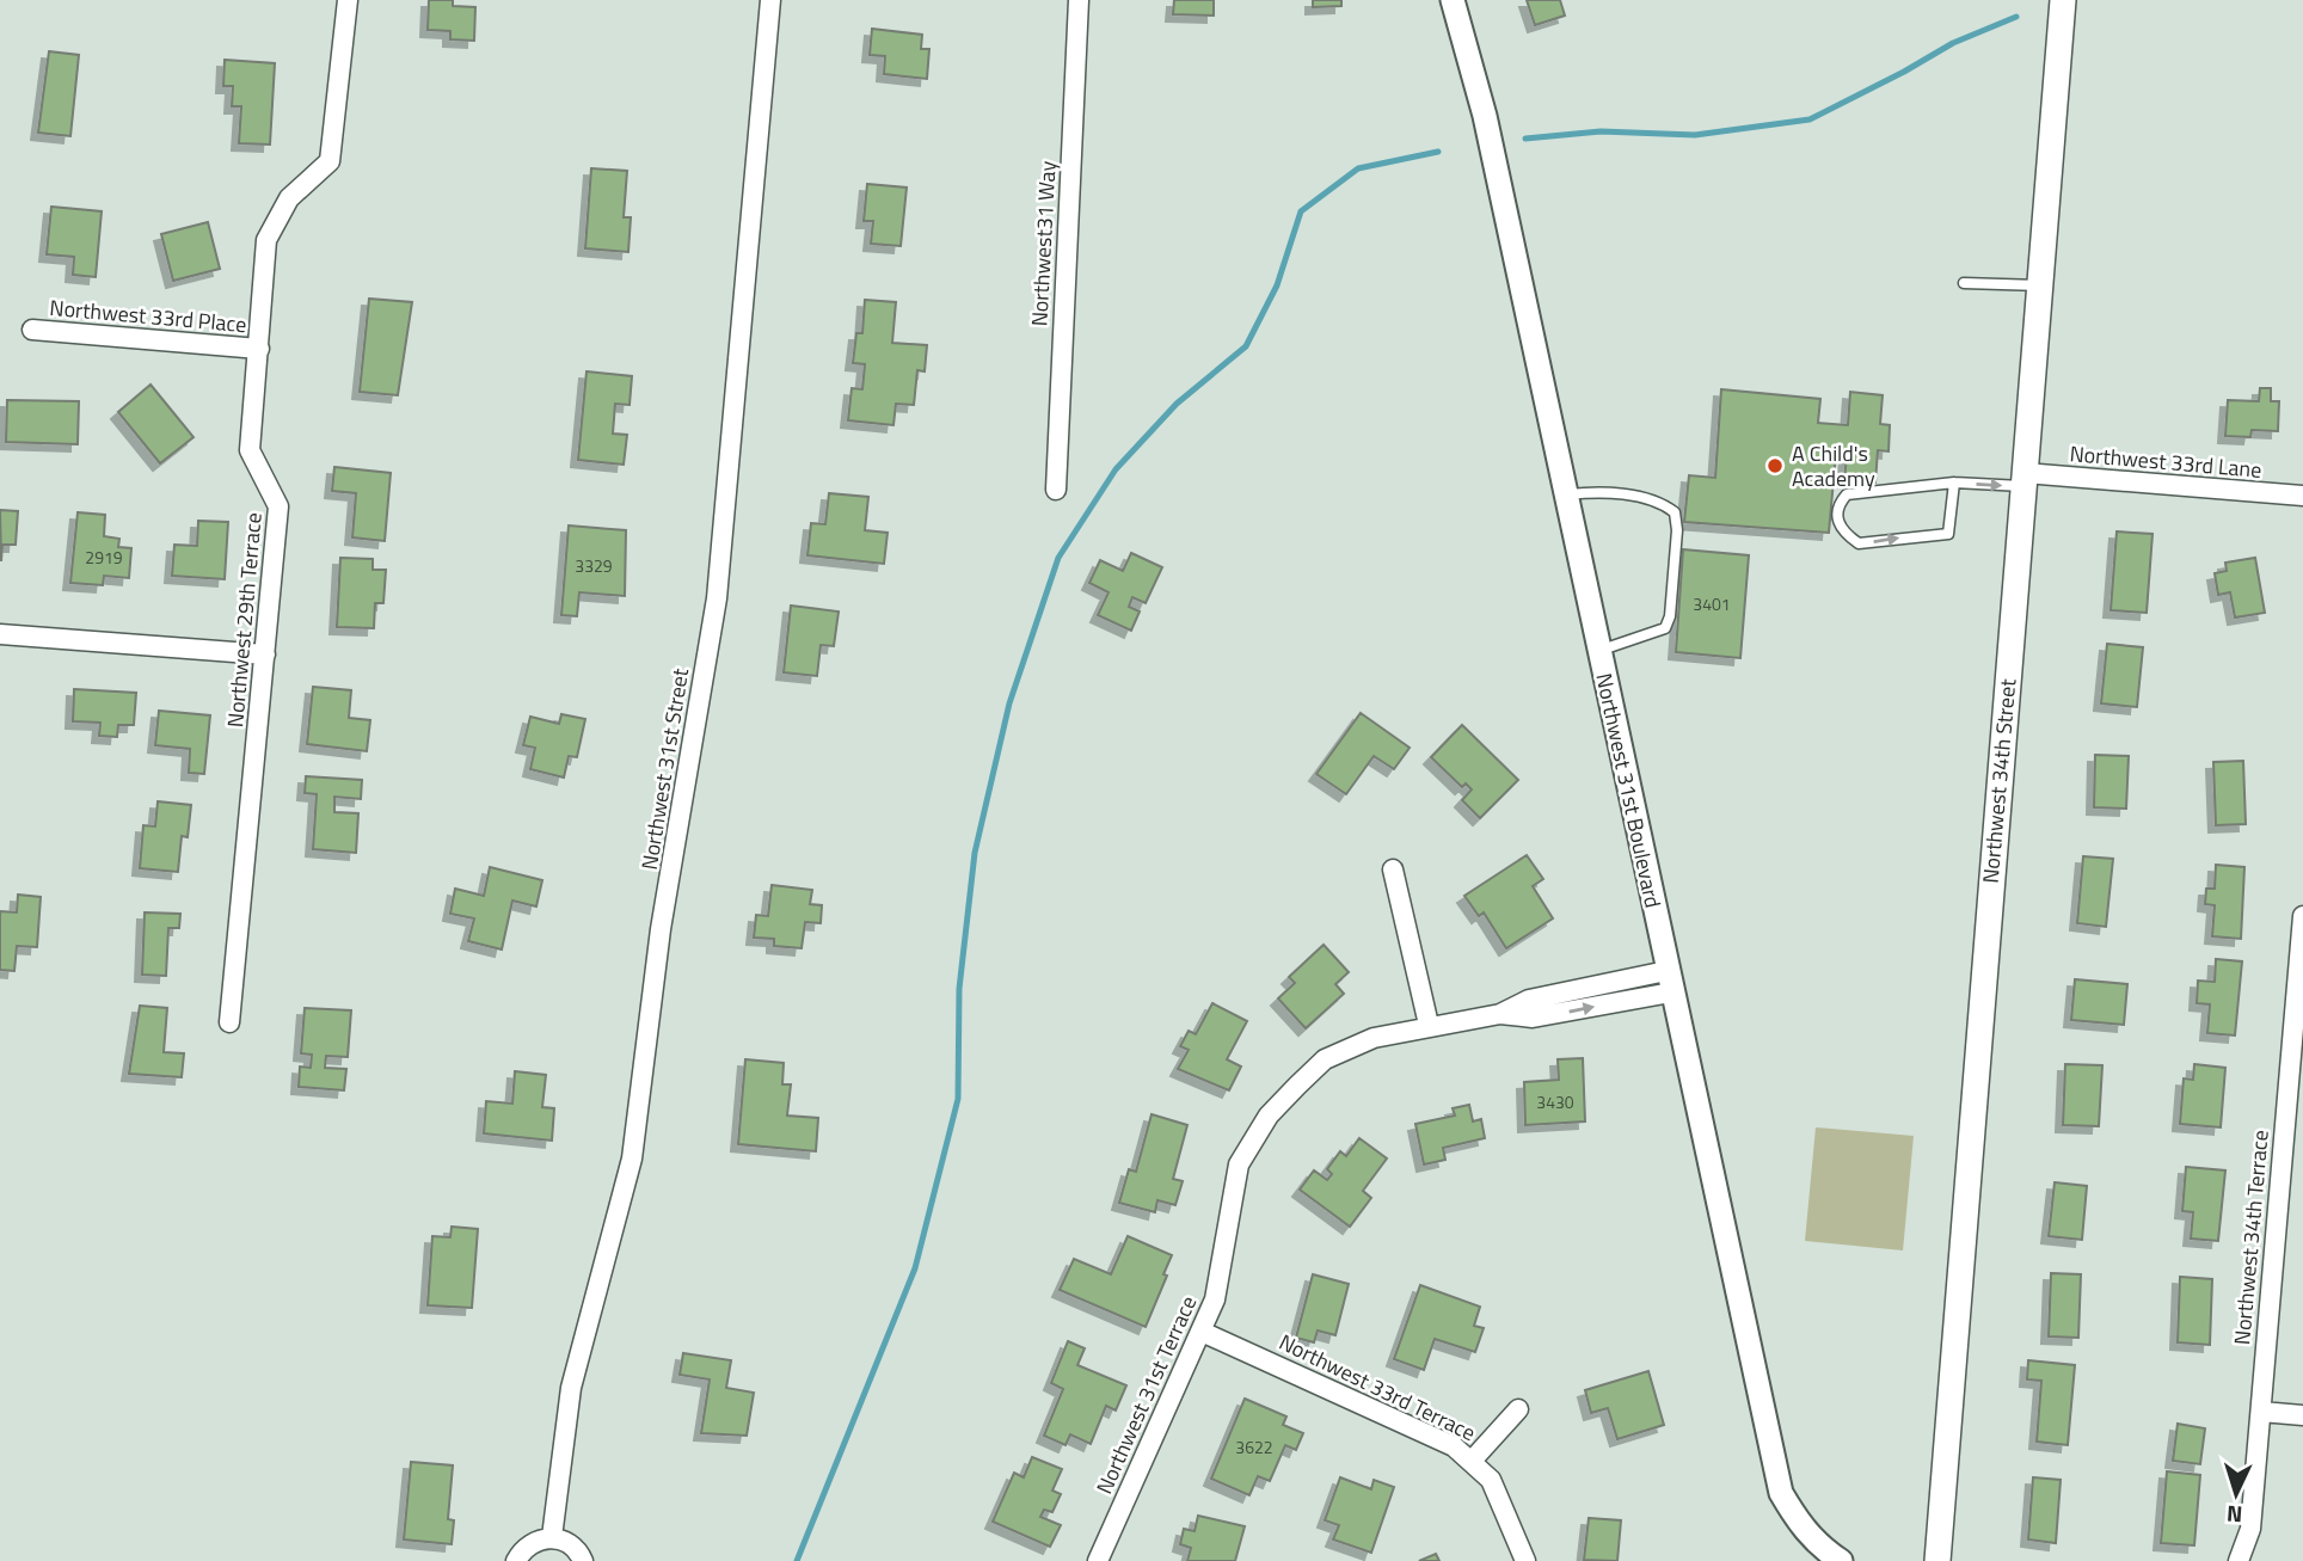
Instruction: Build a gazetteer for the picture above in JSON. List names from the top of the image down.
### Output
{
  "streets": {
    "main road": ["Northwest 34th Street"],
    "street": [
      "Northwest31 Way",
      "Northwest 33rd Place",
      "Northwest 33rd Lane",
      "Northwest 29th Terrace",
      "Northwest 31st Street",
      "Northwest 31st Boulevard",
      "Northwest 34th Terrace",
      "Northwest 33rd Terrace",
      "Northwest 31st Terrace"
    ]
  },
  "crossings": [
    ["Northwest 33rd Place", "Northwest 29th Terrace"],
    ["Northwest 33rd Lane", "Northwest 34th Street"],
    ["Northwest 31st Boulevard", "Northwest 31st Terrace"],
    ["Northwest 33rd Terrace", "Northwest 31st Terrace"]
  ],
  "places": ["A Child's Academy"],
  "house_numbers": [
    "2919",
    "3329",
    "3401",
    "3430",
    "3622"
  ],
  "north": "bottom"
}
